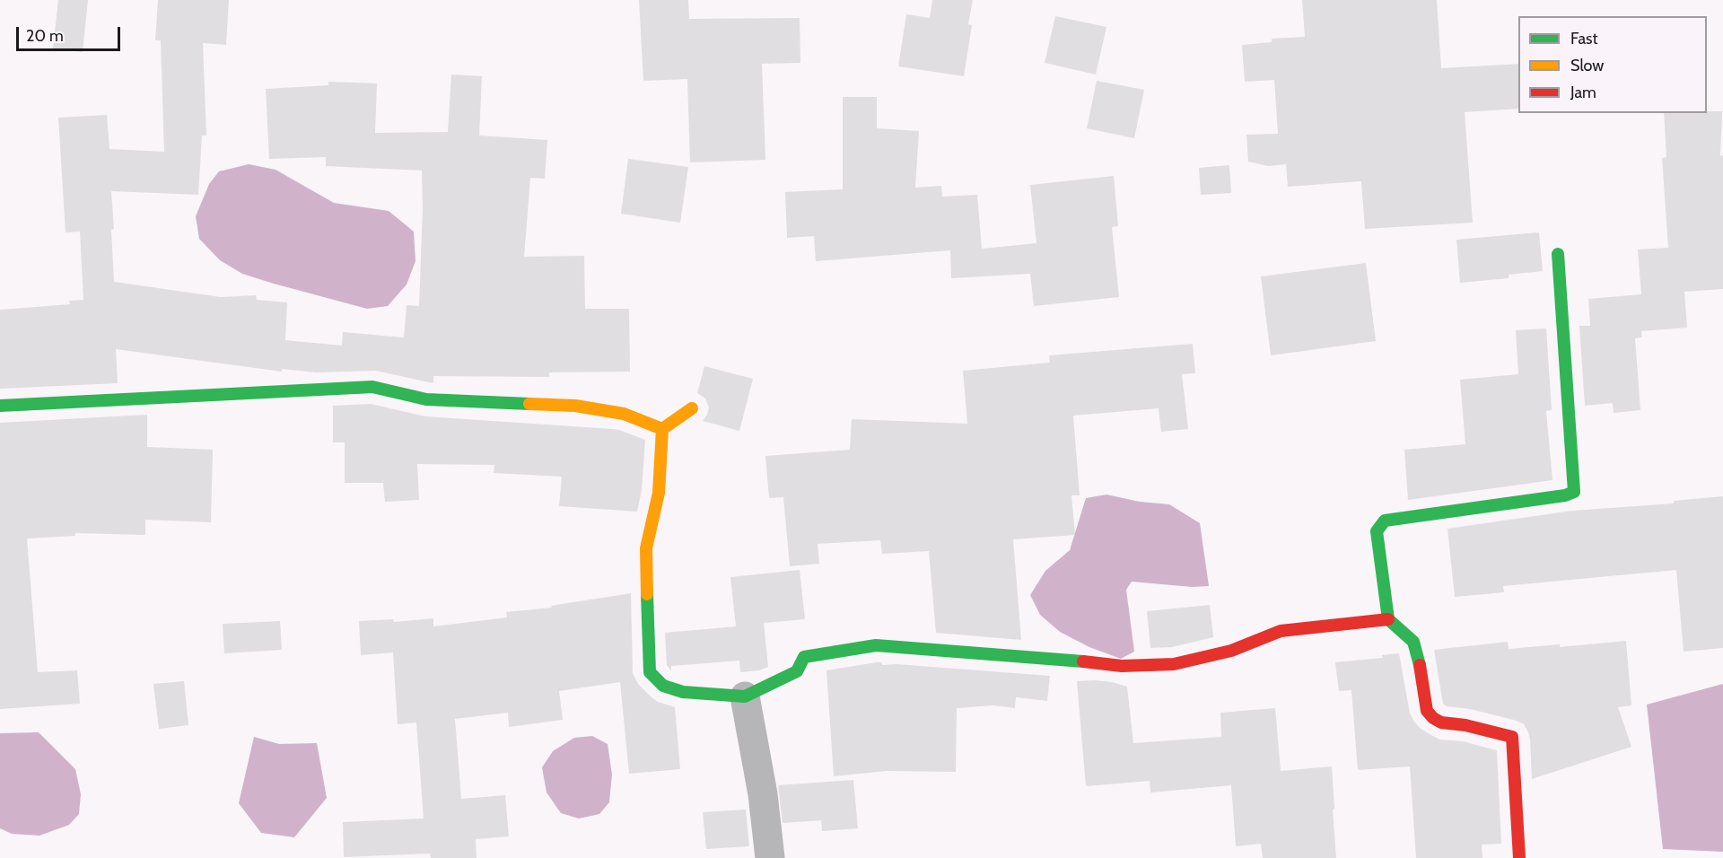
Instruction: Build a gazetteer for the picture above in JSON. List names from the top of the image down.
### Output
{
  "legend": ["Fast", "Slow", "Jam"],
  "scale_bar": "20 m"
}
